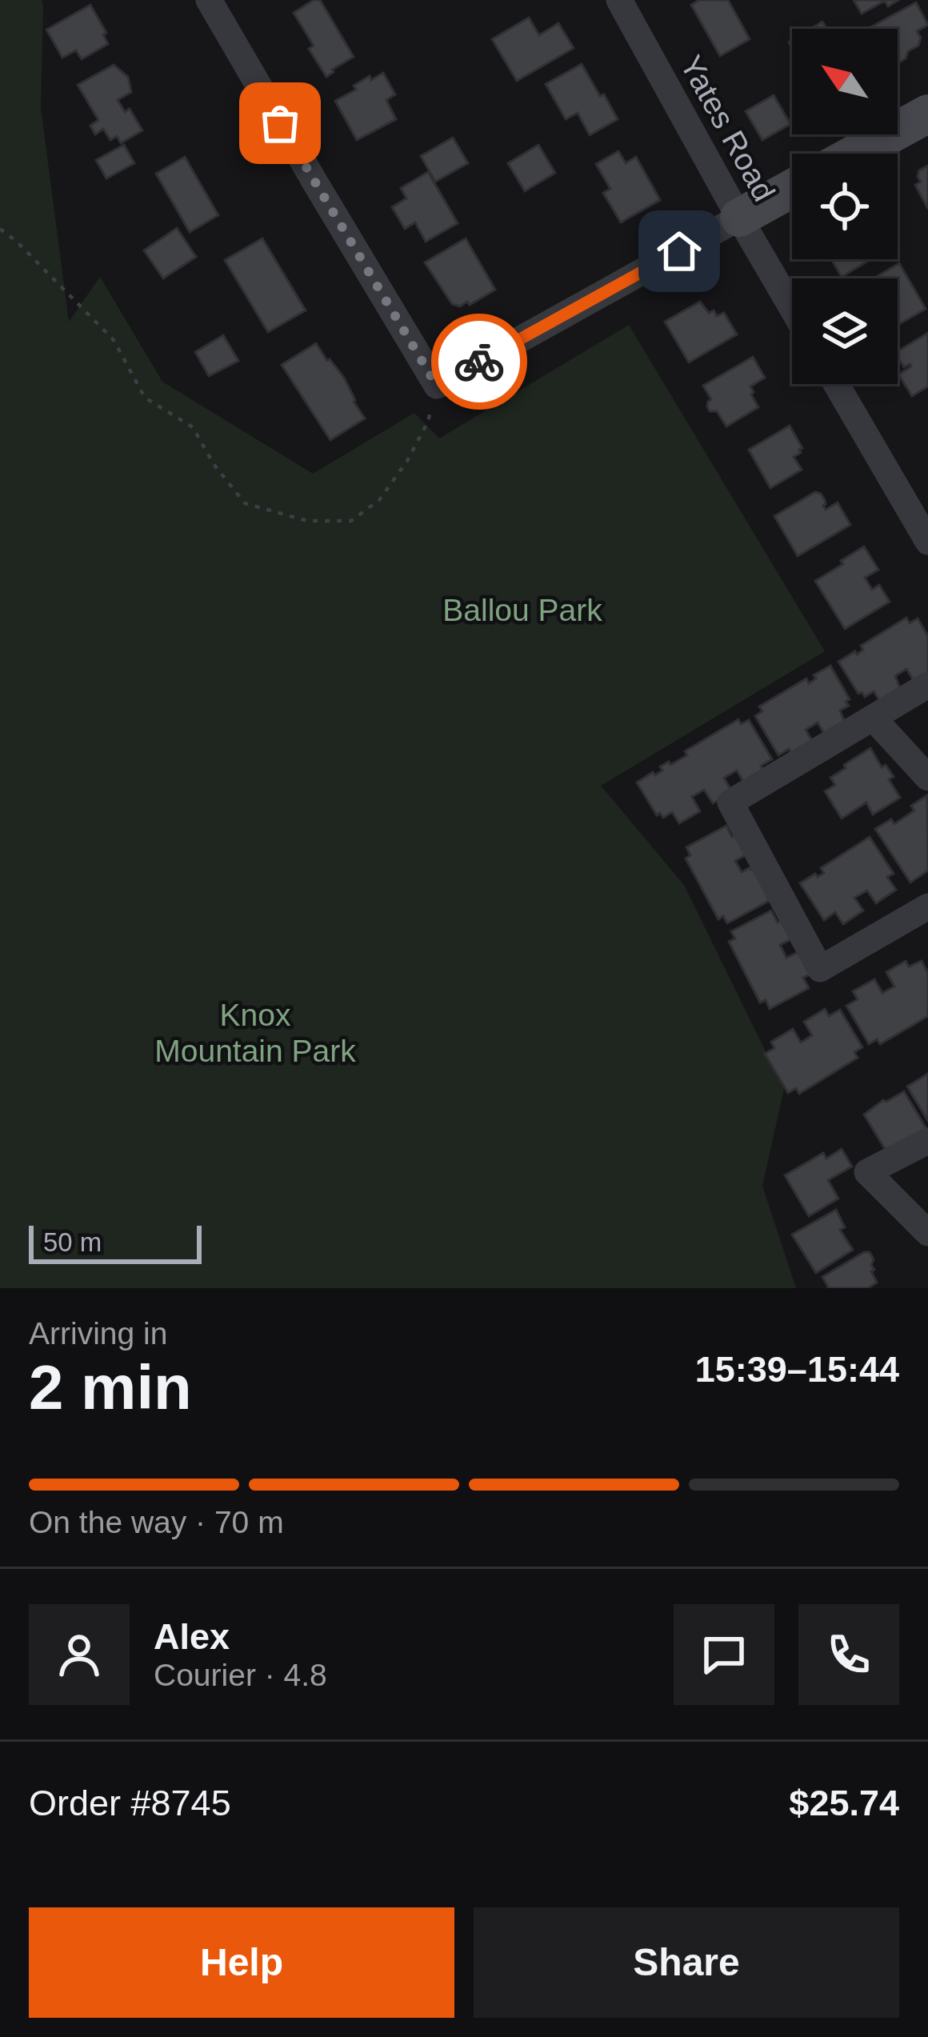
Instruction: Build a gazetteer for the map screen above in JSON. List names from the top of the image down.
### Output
{
  "streets": {
    "street": ["Yates Road"]
  },
  "parks": ["Ballou Park", "Knox Mountain Park"],
  "scale_bar": "50 m",
  "north": "top left",
  "page": {
    "scale": "50 m",
    "heading": ["2 min", "Arriving in", "15:39–15:44"],
    "panel": [
      "Alex",
      "Courier · 4.8",
      "Order #8745",
      "$25.74"
    ],
    "bar": "On the way · 70 m",
    "buttons": ["Help", "Share"]
  }
}
